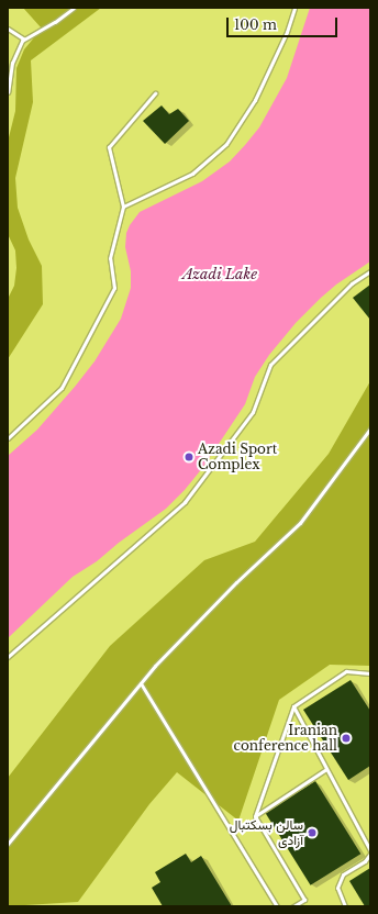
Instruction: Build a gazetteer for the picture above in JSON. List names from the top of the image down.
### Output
{
  "water": ["Azadi Lake"],
  "places": ["Azadi Sport Complex", "Iranian conference hall", "سالن بسکتبال آزادی"],
  "scale_bar": "100 m"
}
